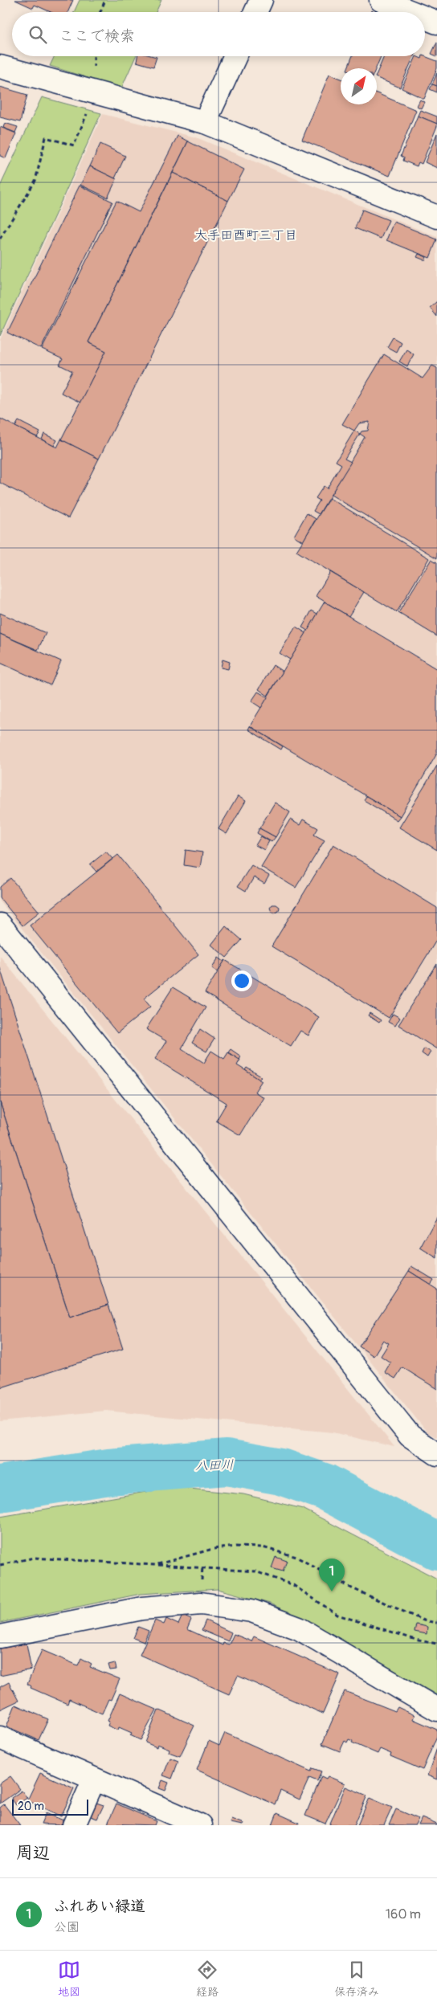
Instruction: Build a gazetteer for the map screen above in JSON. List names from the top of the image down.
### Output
{
  "districts": ["大手田酉町三丁目"],
  "water": ["八田川"],
  "scale_bar": "20 m",
  "north": "top right",
  "page": {
    "search": "ここで検索",
    "pins": "1",
    "scale": "20 m",
    "heading": "周辺",
    "list": [
      {
        "mark": "1",
        "name": "ふれあい緑道",
        "note": "公園",
        "value": "160 m"
      }
    ],
    "nav": ["地図", "経路", "保存済み"]
  }
}
